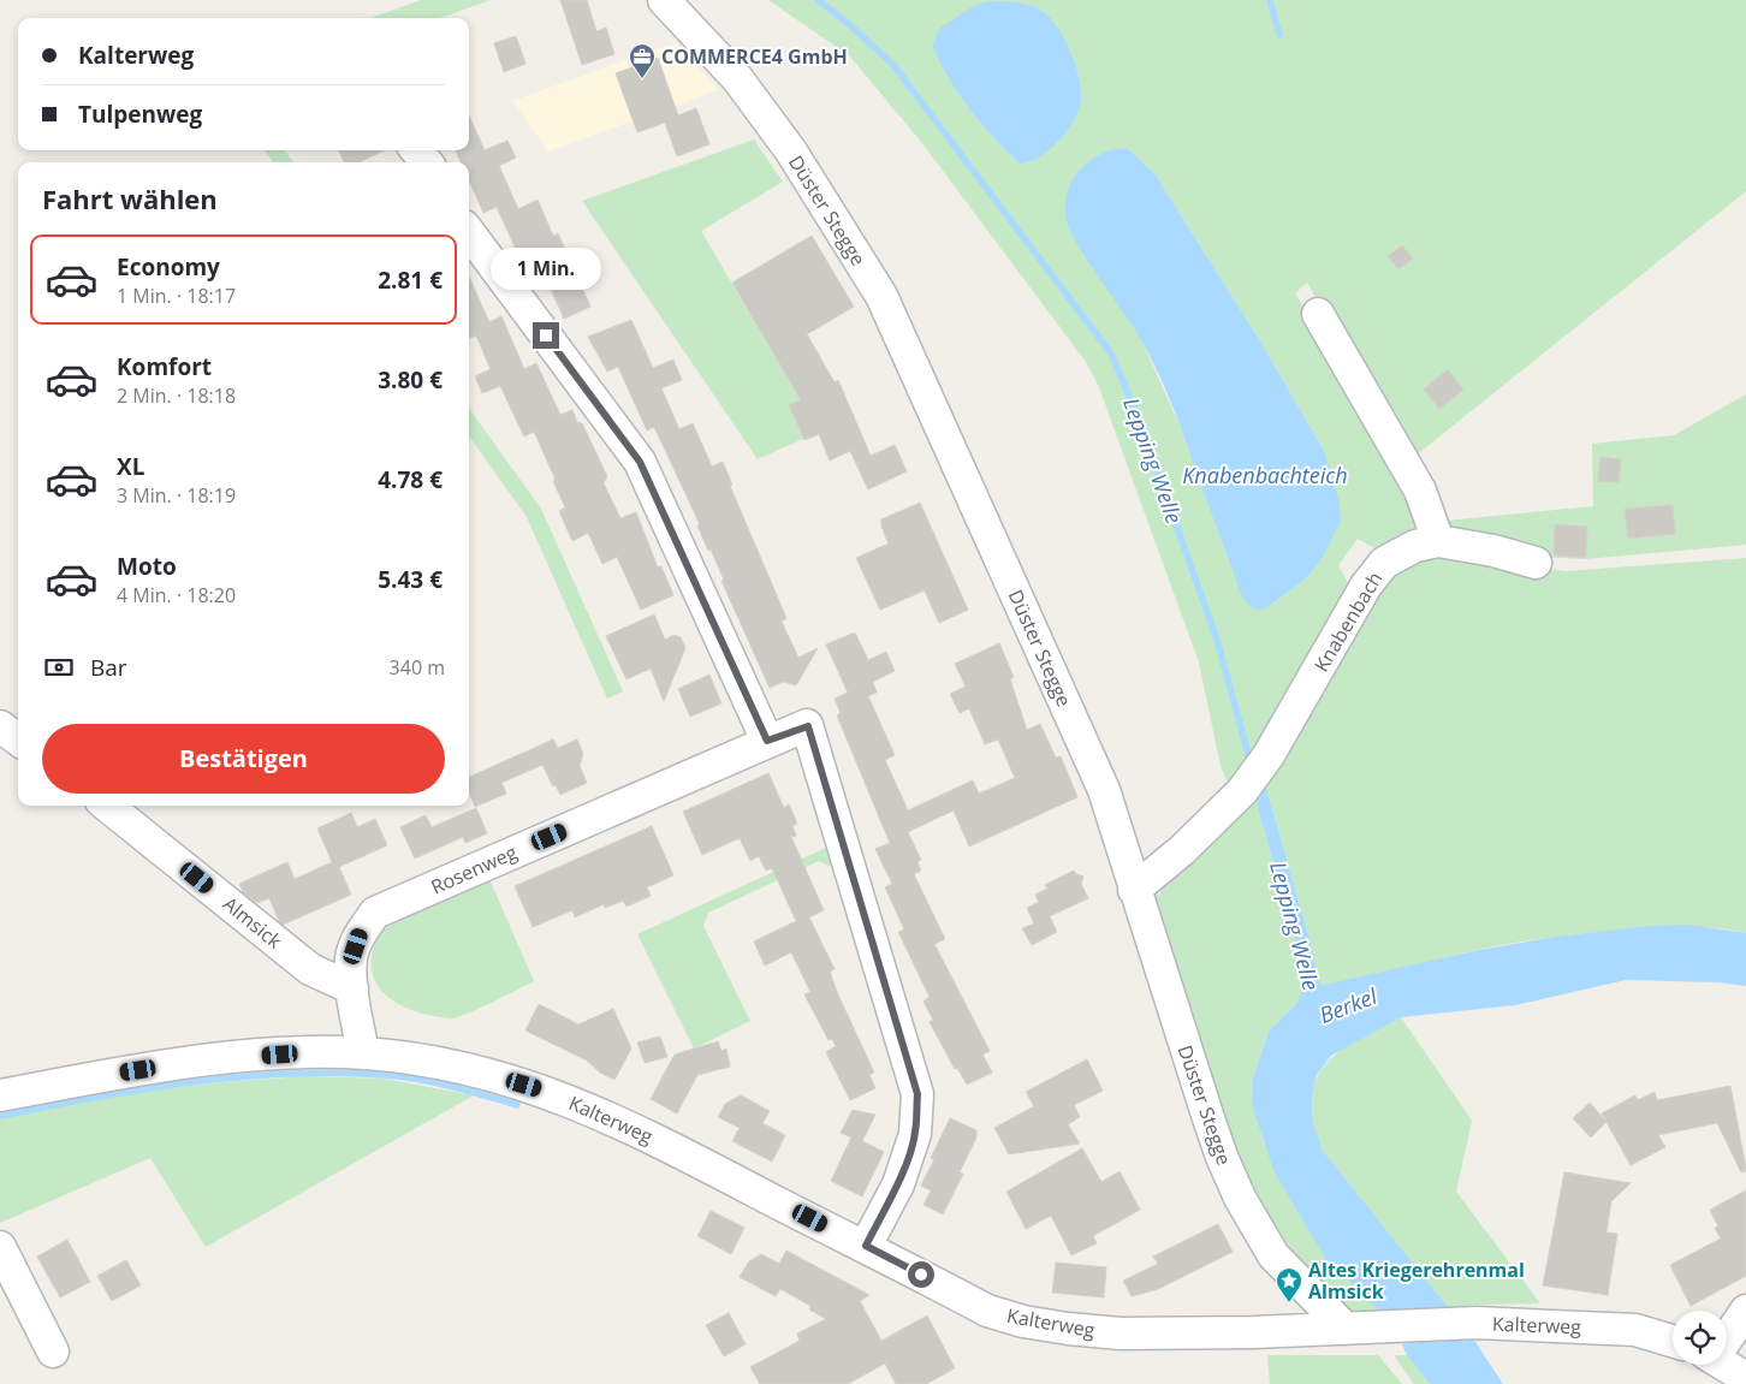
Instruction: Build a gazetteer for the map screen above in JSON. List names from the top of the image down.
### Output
{
  "streets": {
    "street": [
      "Düster Stegge",
      "Knabenbach",
      "Rosenweg",
      "Almsick",
      "Kalterweg"
    ]
  },
  "crossings": [
    ["Düster Stegge", "Knabenbach"],
    ["Düster Stegge", "Kalterweg"],
    ["Rosenweg", "Almsick"],
    ["Rosenweg", "Kalterweg"]
  ],
  "water": ["Lepping Welle", "Knabenbachteich", "Berkel"],
  "places": {
    "office": ["COMMERCE4 GmbH"],
    "place": ["Altes Kriegerehrenmal Almsick"]
  },
  "page": {
    "banner": ["Kalterweg", "Tulpenweg"],
    "heading": "Fahrt wählen",
    "list": [
      {
        "name": "Economy",
        "note": "1 Min. · 18:17",
        "value": "2.81 €"
      },
      {
        "name": "Komfort",
        "note": "2 Min. · 18:18",
        "value": "3.80 €"
      },
      {
        "name": "XL",
        "note": "3 Min. · 18:19",
        "value": "4.78 €"
      },
      {
        "name": "Moto",
        "note": "4 Min. · 18:20",
        "value": "5.43 €"
      }
    ],
    "bubble": "1 Min.",
    "pay": ["Bar", "340 m"],
    "buttons": "Bestätigen"
  }
}
